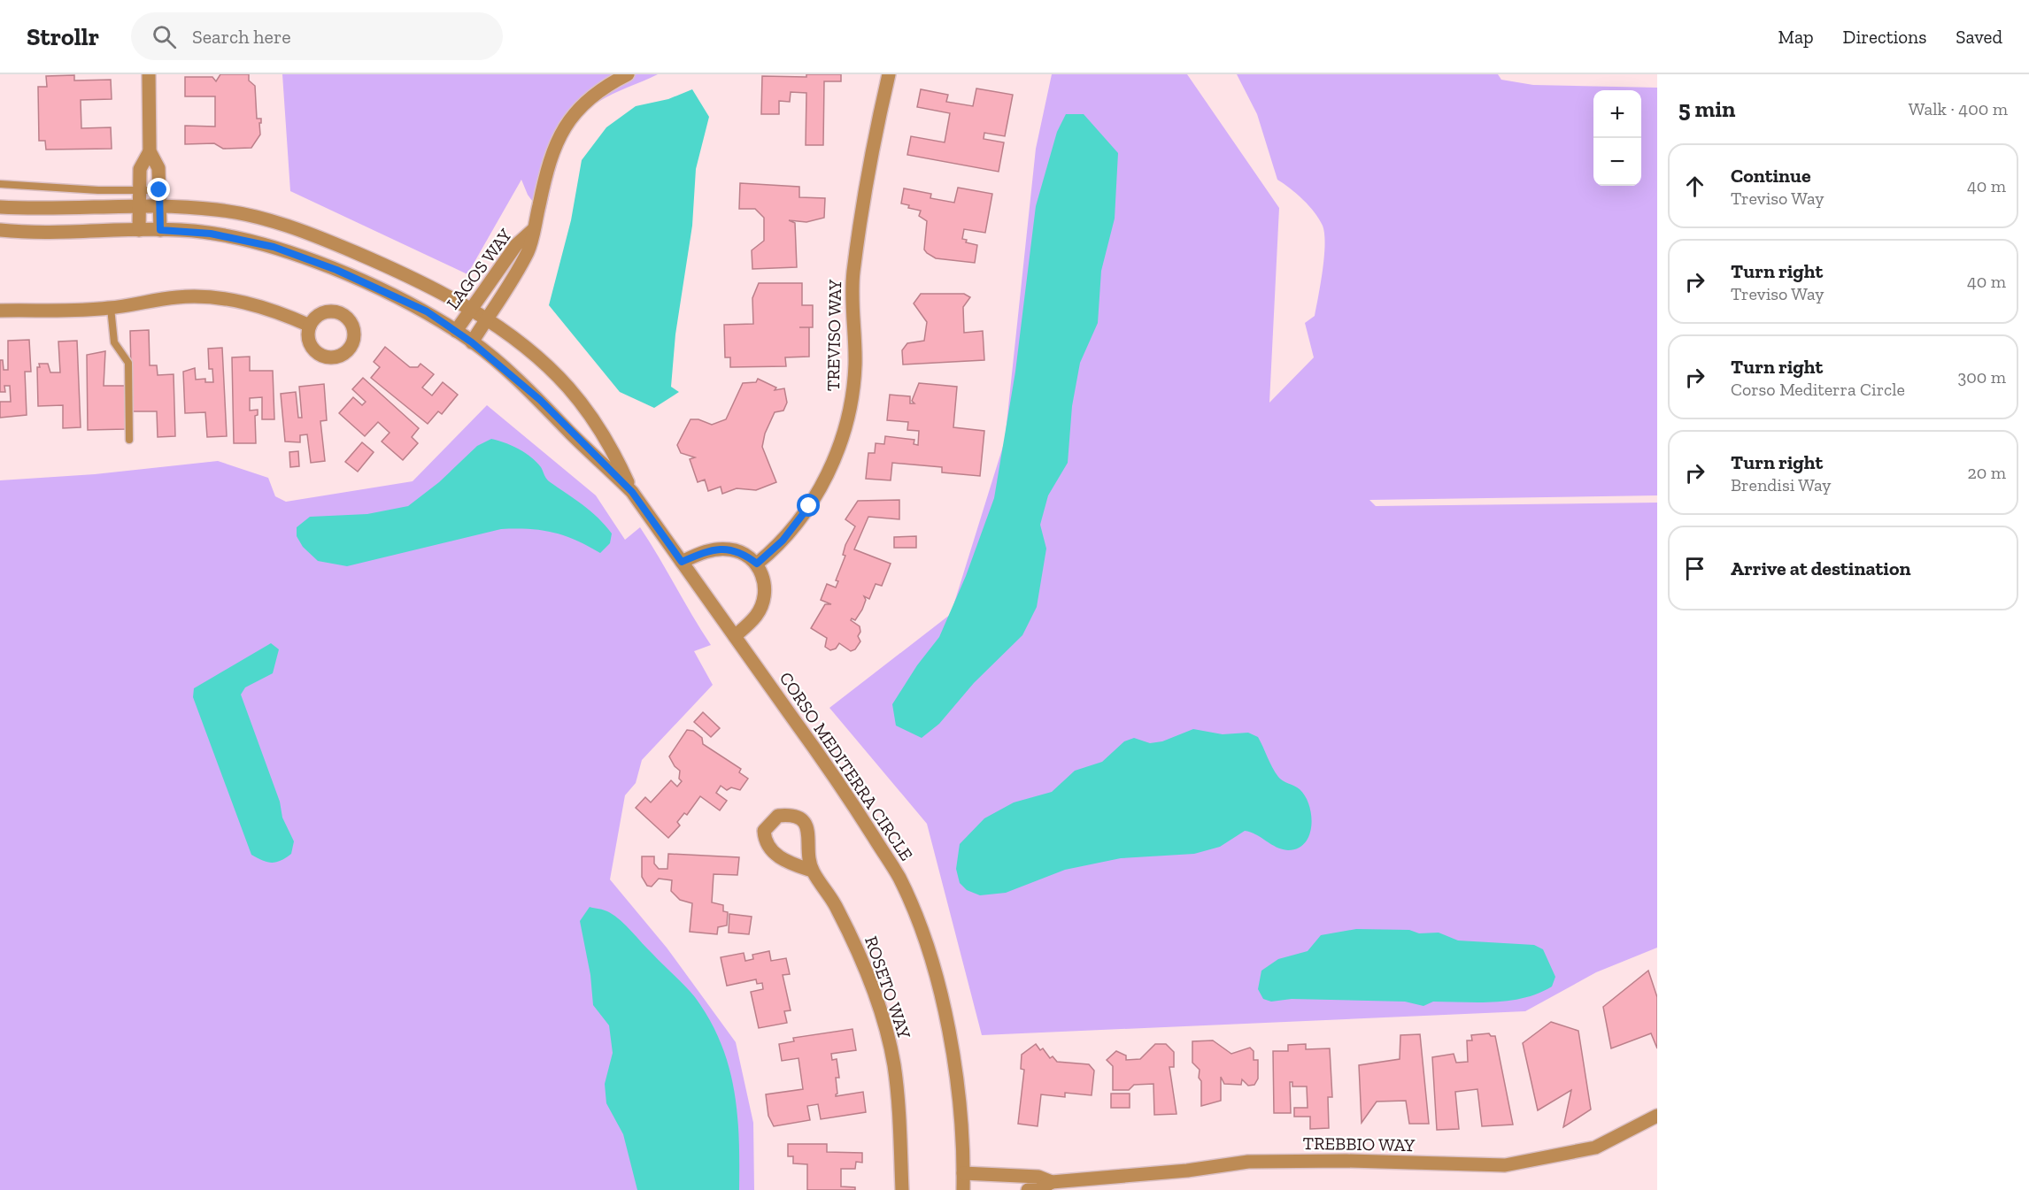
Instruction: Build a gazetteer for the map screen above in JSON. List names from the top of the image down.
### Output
{
  "streets": {
    "street": [
      "LAGOS WAY",
      "TREVISO WAY",
      "CORSO MEDITERRA CIRCLE",
      "ROSETO WAY",
      "TREBBIO WAY"
    ]
  },
  "crossings": [
    ["LAGOS WAY", "CORSO MEDITERRA CIRCLE"],
    ["CORSO MEDITERRA CIRCLE", "TREBBIO WAY"]
  ],
  "page": {
    "header": "Strollr",
    "search": "Search here",
    "nav": ["Map", "Directions", "Saved"],
    "heading": ["5 min", "Walk · 400 m"],
    "map_buttons": ["+", "−"],
    "list": [
      ["Continue", "Treviso Way", "40 m"],
      ["Turn right", "Treviso Way", "40 m"],
      ["Turn right", "Corso Mediterra Circle", "300 m"],
      ["Turn right", "Brendisi Way", "20 m"],
      "Arrive at destination"
    ]
  }
}
